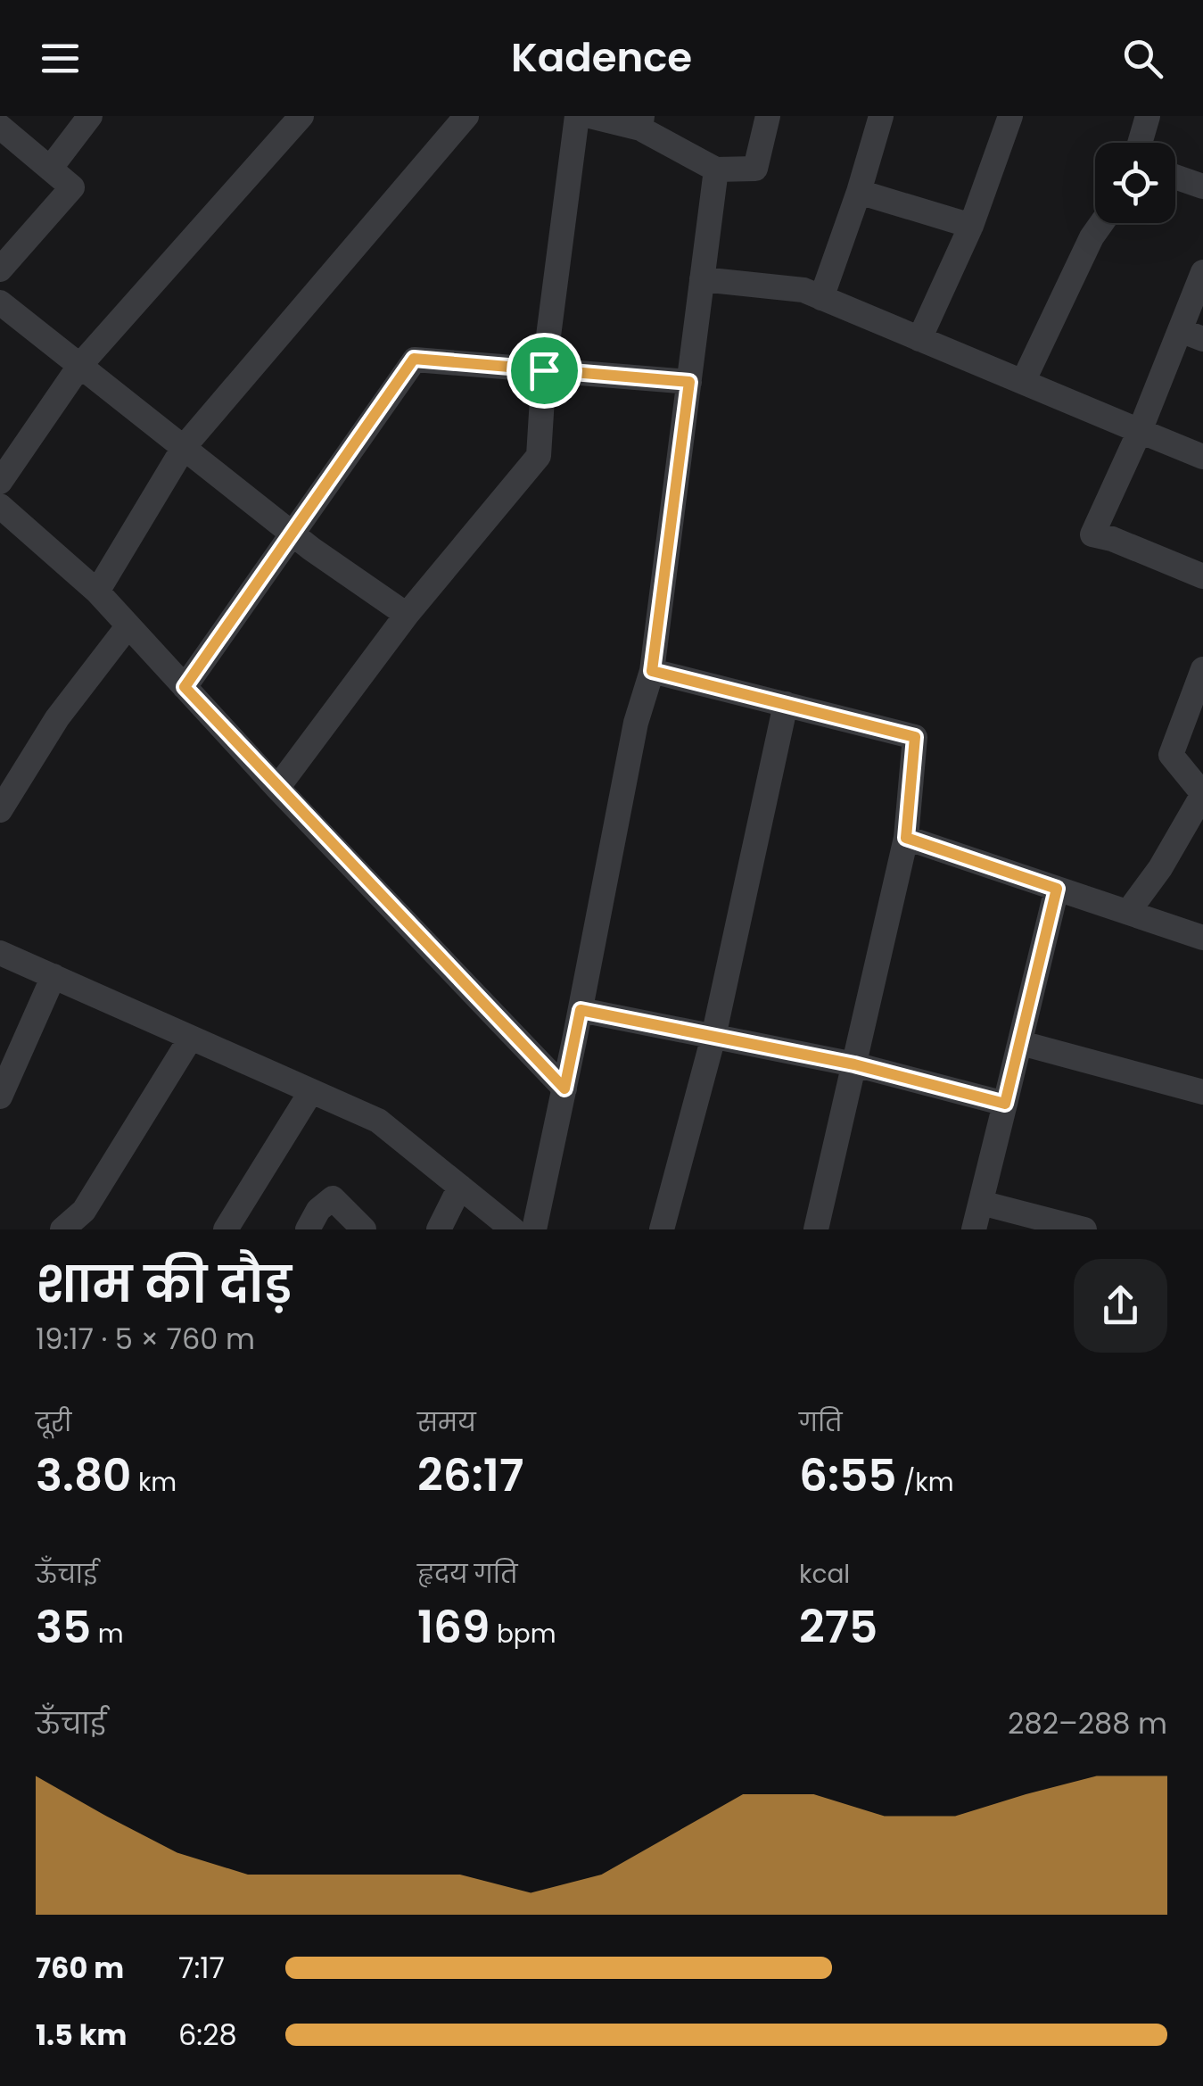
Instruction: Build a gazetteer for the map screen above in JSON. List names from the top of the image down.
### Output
{
  "page": {
    "header": "Kadence",
    "heading": ["शाम की दौड़", "19:17 · 5 × 760 m"],
    "stats": [
      ["दूरी", "3.80 km"],
      ["समय", "26:17"],
      ["गति", "6:55 /km"],
      ["ऊँचाई", "35 m"],
      ["हृदय गति", "169 bpm"],
      ["kcal", "275"]
    ],
    "chart": ["ऊँचाई", "282–288 m"],
    "list": [
      {
        "name": "760 m",
        "note": "7:17"
      },
      {
        "name": "1.5 km",
        "note": "6:28"
      }
    ]
  }
}
